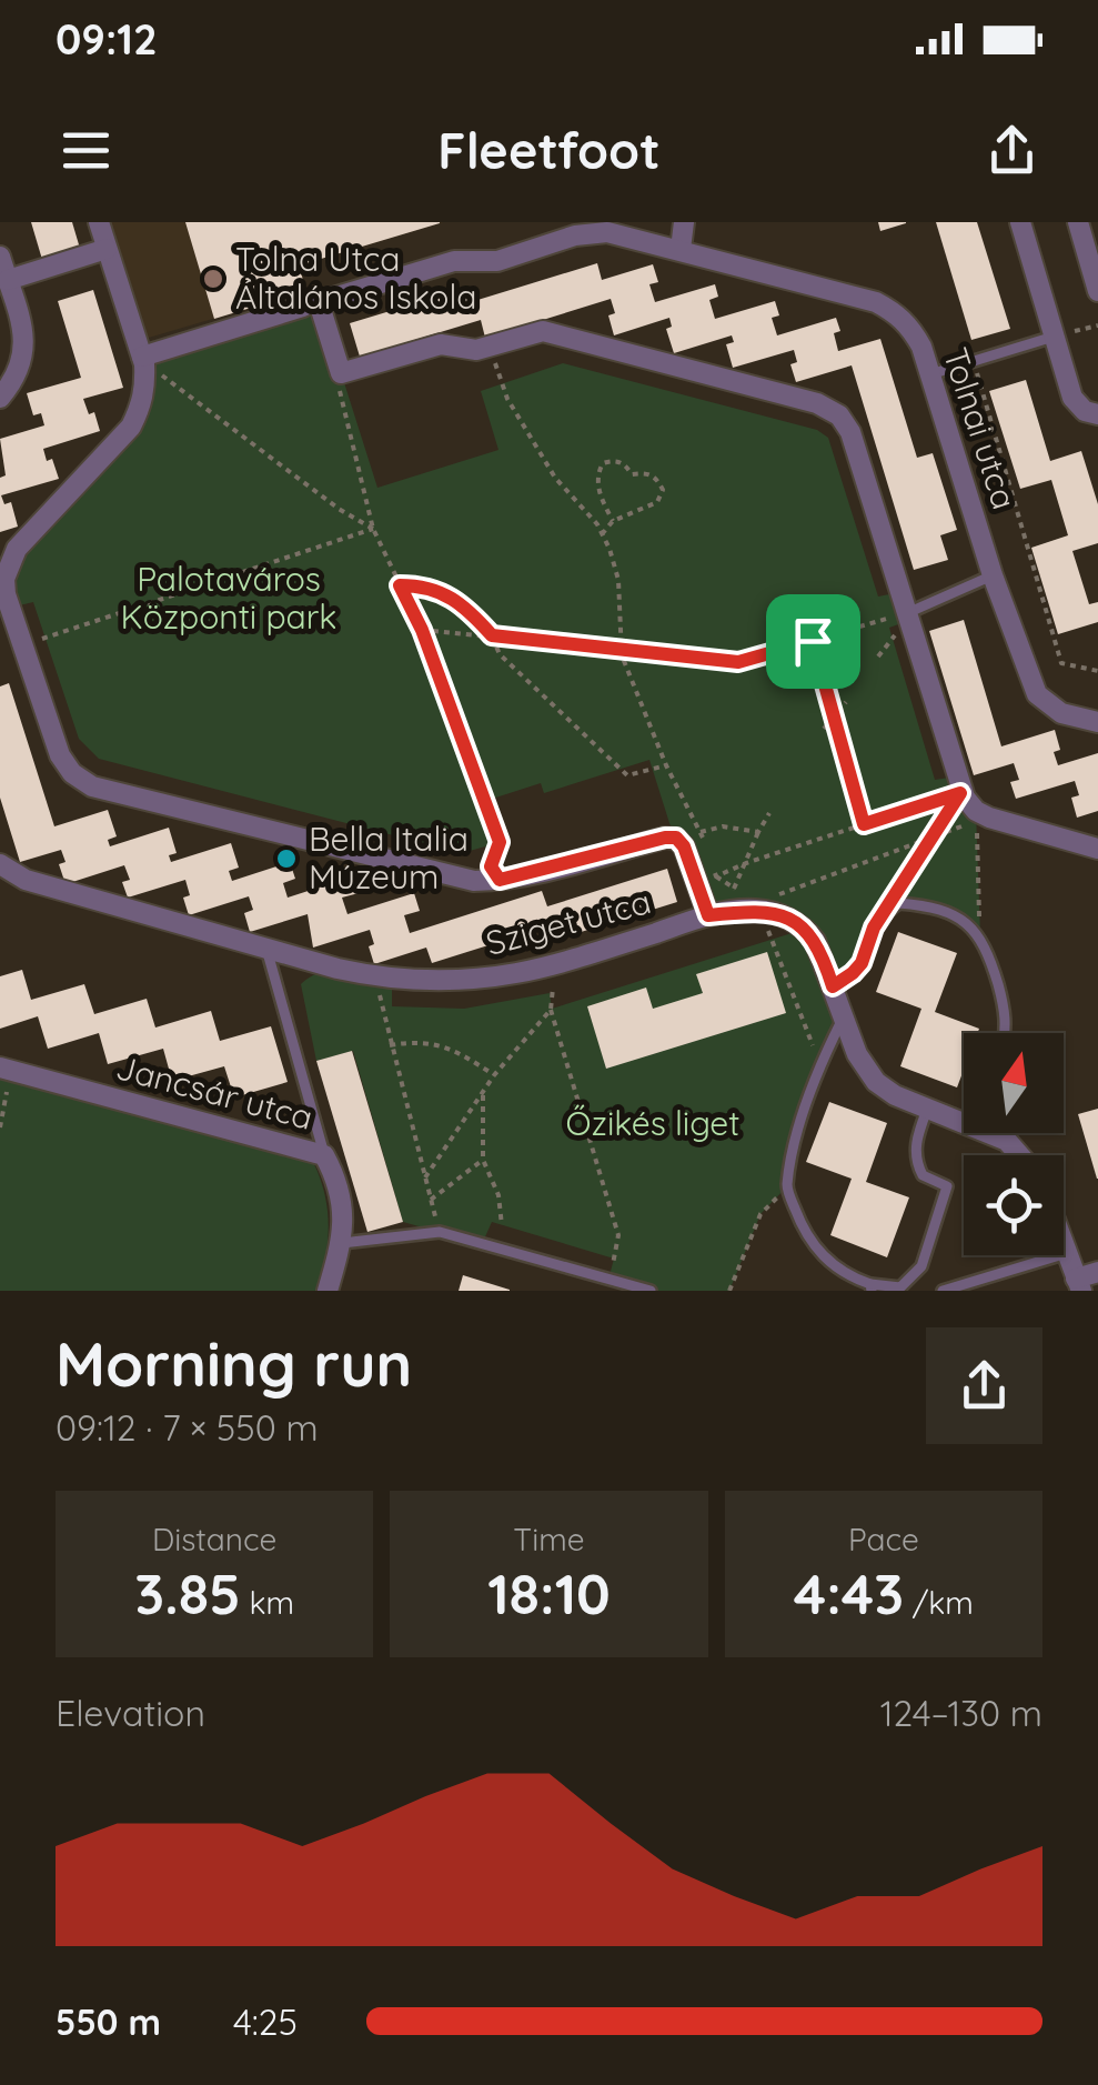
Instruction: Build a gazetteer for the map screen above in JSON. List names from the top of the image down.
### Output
{
  "streets": {
    "street": ["Tolnai utca", "Sziget utca", "Jancsár utca"]
  },
  "parks": ["Palotaváros Központi park", "Őzikés liget"],
  "places": ["Tolna Utca Általános Iskola", "Bella Italia Múzeum"],
  "north": "top",
  "page": {
    "status": "09:12",
    "header": "Fleetfoot",
    "heading": ["Morning run", "09:12 · 7 × 550 m"],
    "stats": [
      ["Distance", "3.85 km"],
      ["Time", "18:10"],
      ["Pace", "4:43 /km"]
    ],
    "chart": ["Elevation", "124–130 m"],
    "list": [
      {
        "name": "550 m",
        "note": "4:25"
      }
    ]
  }
}
